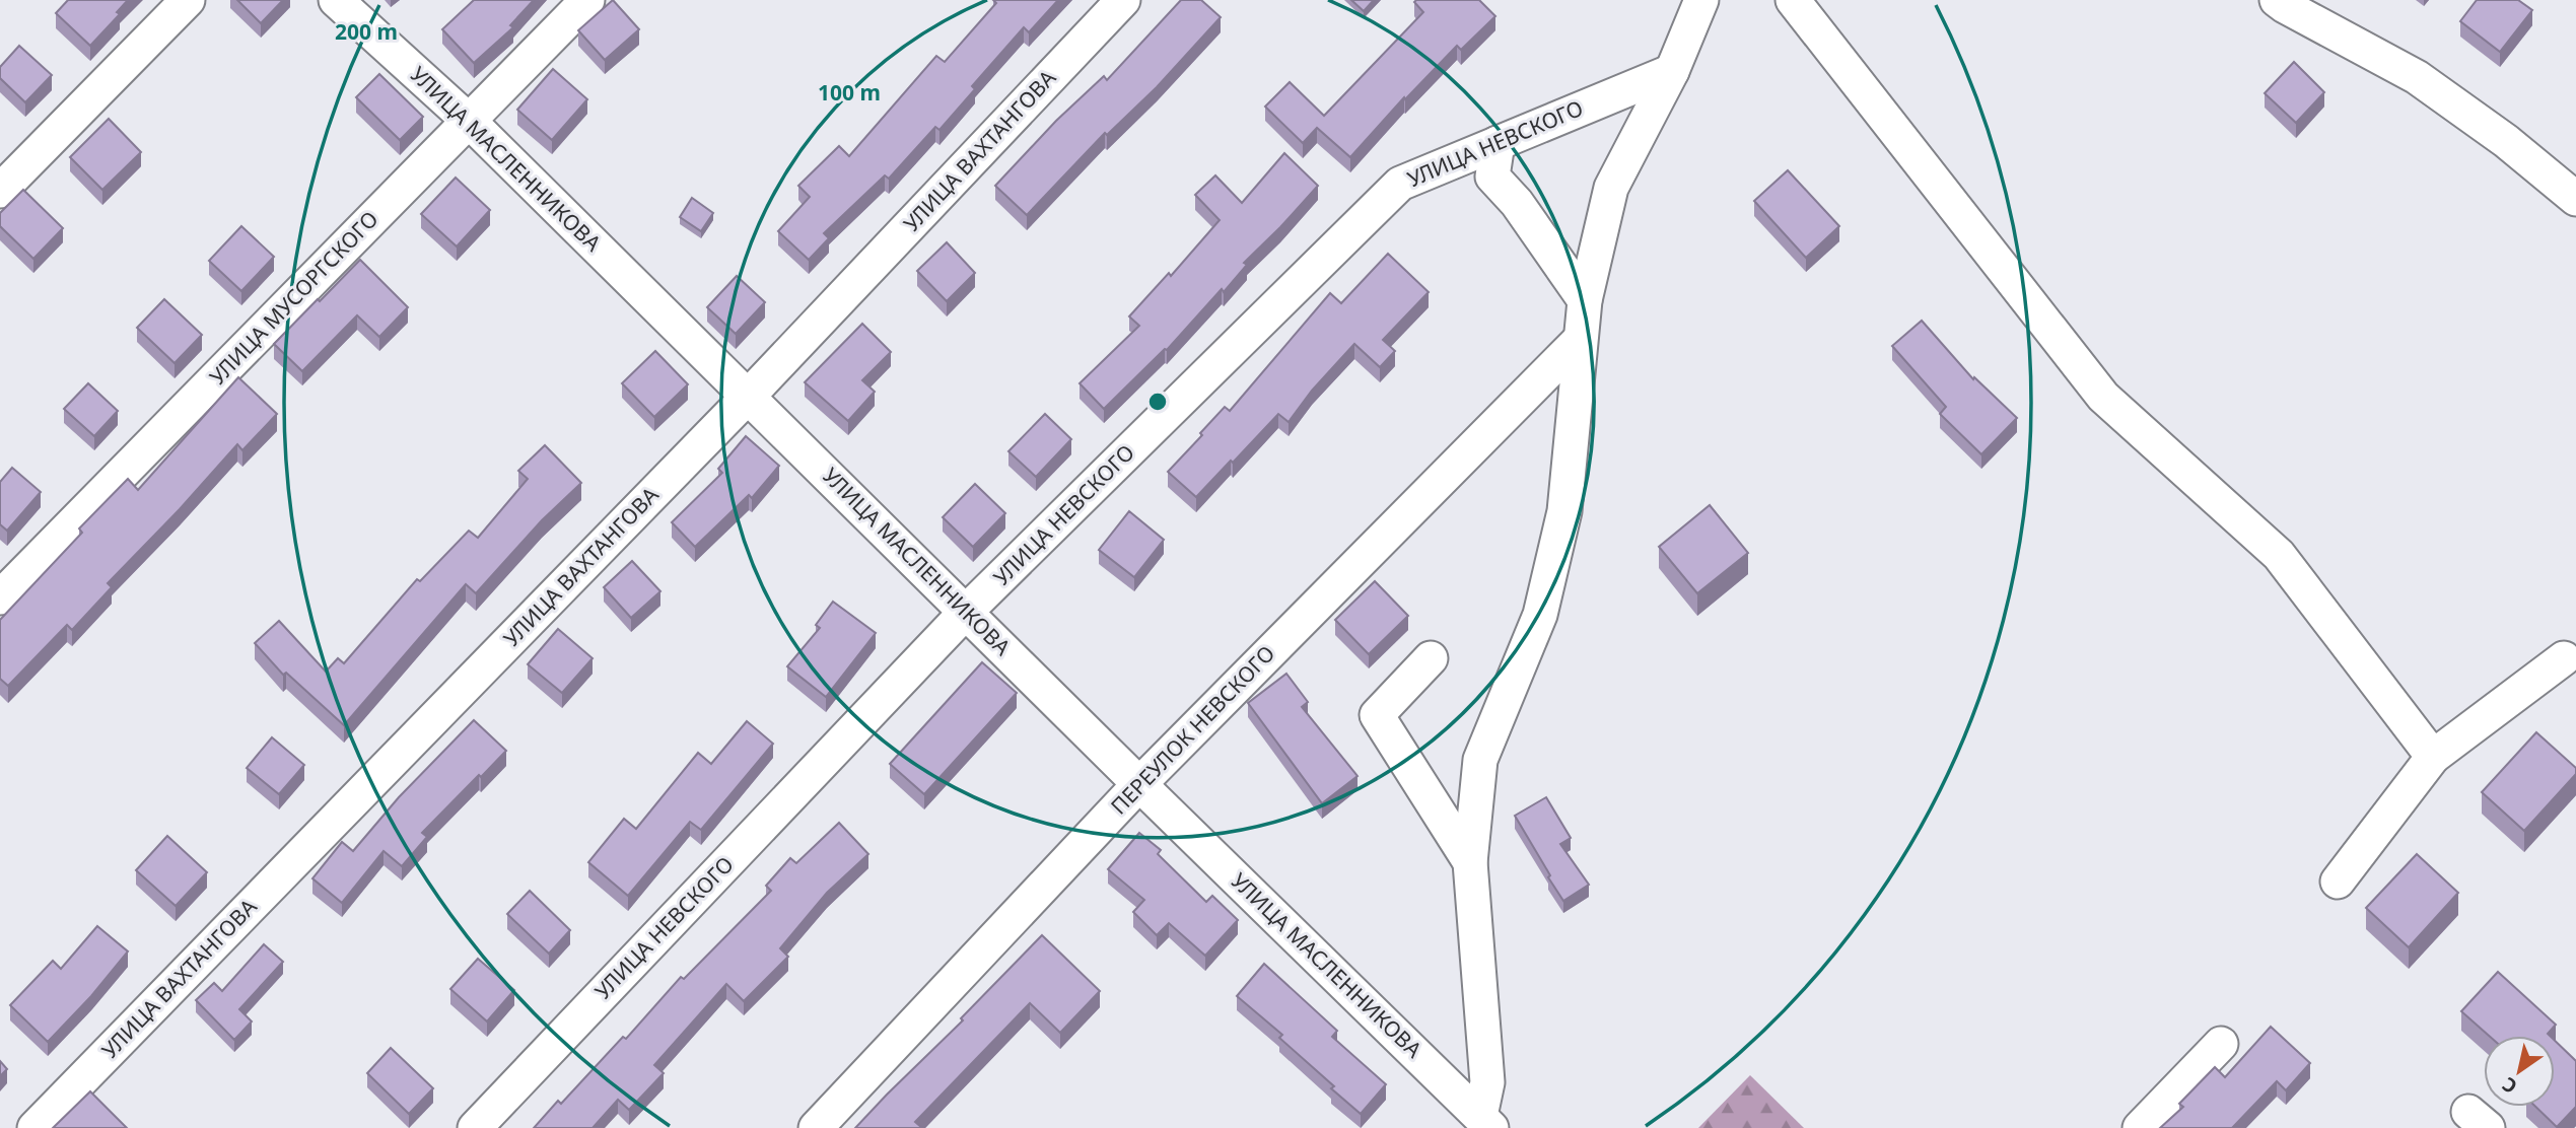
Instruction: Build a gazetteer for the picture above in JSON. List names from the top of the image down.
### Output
{
  "streets": {
    "street": [
      "УЛИЦА НЕВСКОГО",
      "УЛИЦА ВАХТАНГОВА",
      "УЛИЦА МАСЛЕННИКОВА",
      "УЛИЦА МУСОРГСКОГО",
      "ПЕРЕУЛОК НЕВСКОГО"
    ]
  },
  "crossings": [
    ["УЛИЦА НЕВСКОГО", "УЛИЦА МАСЛЕННИКОВА"],
    ["УЛИЦА ВАХТАНГОВА", "УЛИЦА МАСЛЕННИКОВА"],
    ["УЛИЦА МАСЛЕННИКОВА", "УЛИЦА МУСОРГСКОГО"],
    ["УЛИЦА МАСЛЕННИКОВА", "ПЕРЕУЛОК НЕВСКОГО"]
  ],
  "north": "bottom left",
  "rings": ["200 m", "100 m"]
}
